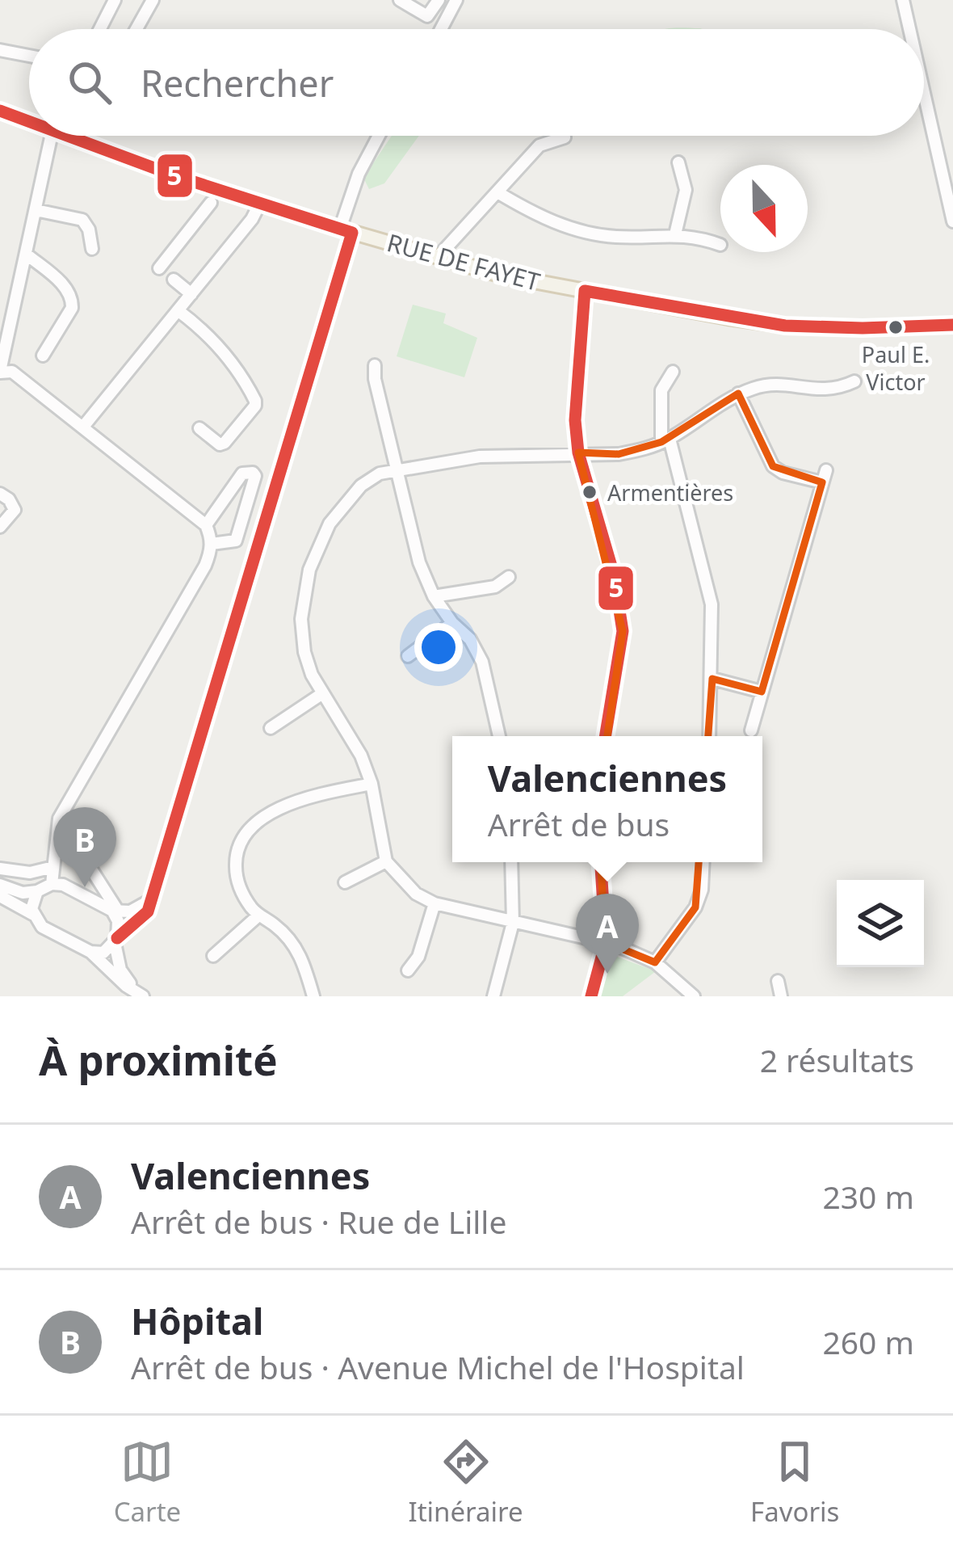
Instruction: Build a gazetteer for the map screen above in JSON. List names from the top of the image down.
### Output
{
  "streets": {
    "main road": ["RUE DE FAYET"]
  },
  "places": ["Paul E. Victor", "Armentières"],
  "lines": ["transit line 5"],
  "north": "bottom",
  "page": {
    "search": "Rechercher",
    "popup": ["Valenciennes", "Arrêt de bus"],
    "pins": ["B", "A"],
    "heading": ["À proximité", "2 résultats"],
    "list": [
      {
        "mark": "A",
        "name": "Valenciennes",
        "note": "Arrêt de bus · Rue de Lille",
        "value": "230 m"
      },
      {
        "mark": "B",
        "name": "Hôpital",
        "note": "Arrêt de bus · Avenue Michel de l'Hospital",
        "value": "260 m"
      }
    ],
    "nav": ["Carte", "Itinéraire", "Favoris"]
  }
}
